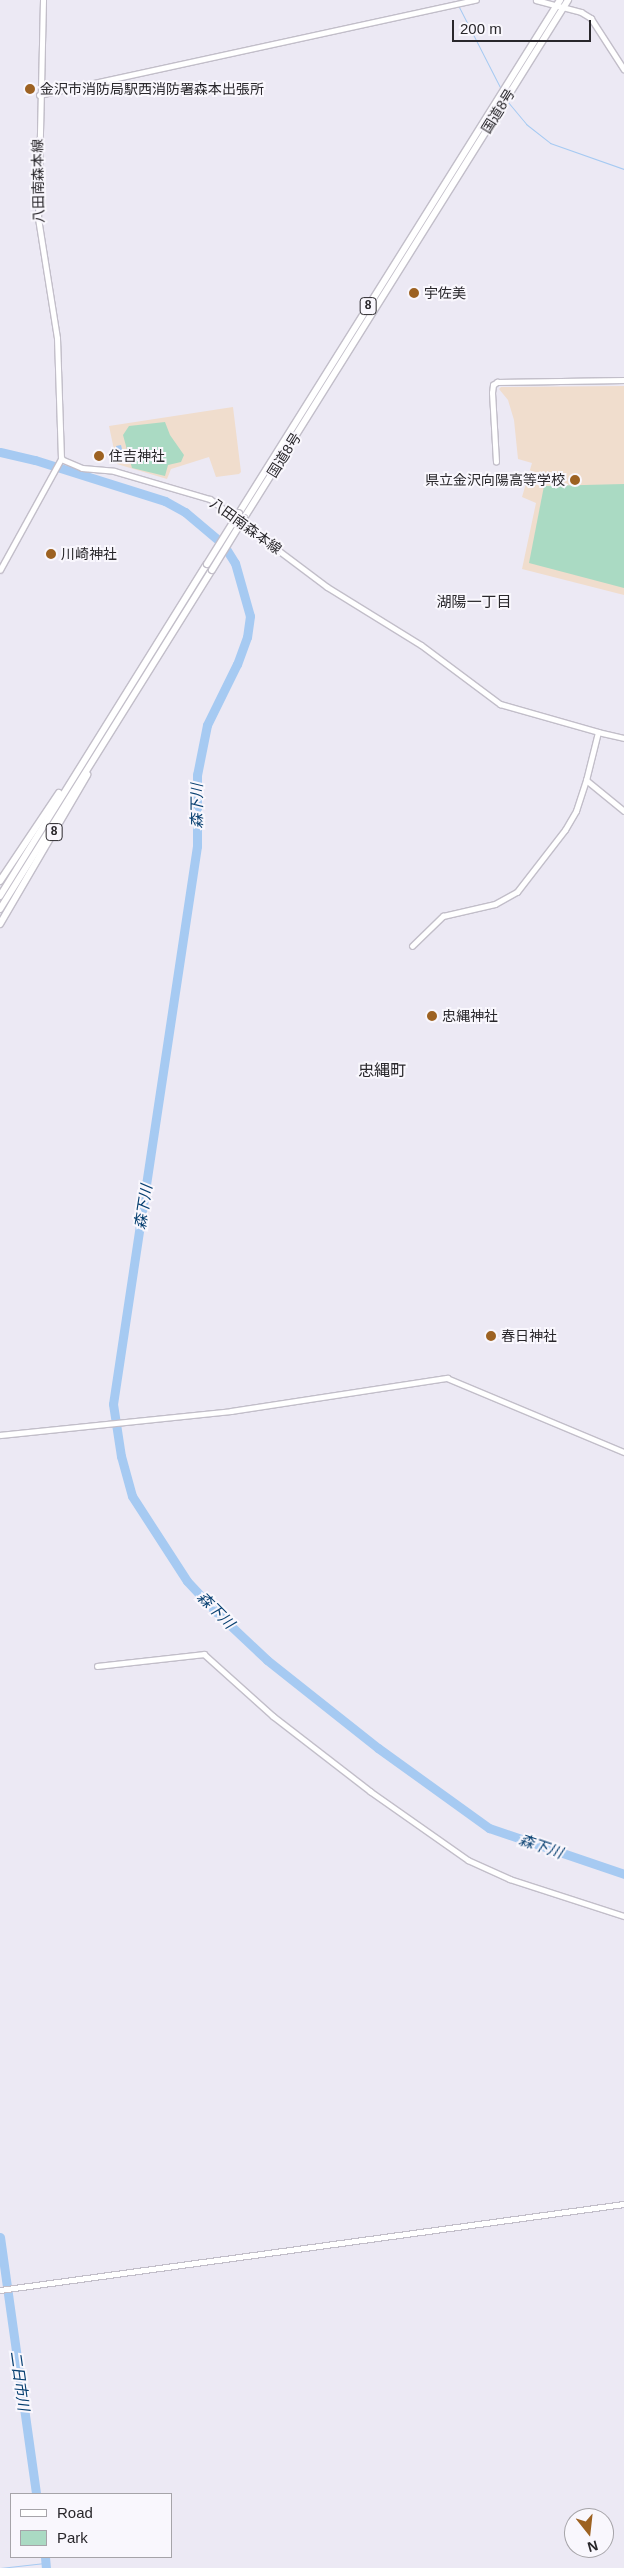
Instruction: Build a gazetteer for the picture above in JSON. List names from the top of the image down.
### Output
{
  "streets": {
    "highway": ["国道8号", "8"],
    "main road": ["八田南森本線"]
  },
  "crossings": [
    ["国道8号", "8"]
  ],
  "districts": ["湖陽一丁目", "忠縄町"],
  "water": ["森下川", "二日市川"],
  "places": [
    "金沢市消防局駅西消防署森本出張所",
    "宇佐美",
    "住吉神社",
    "県立金沢向陽高等学校",
    "川崎神社",
    "忠縄神社",
    "春日神社"
  ],
  "legend": ["Road", "Park"],
  "scale_bar": "200 m",
  "north": "bottom"
}
